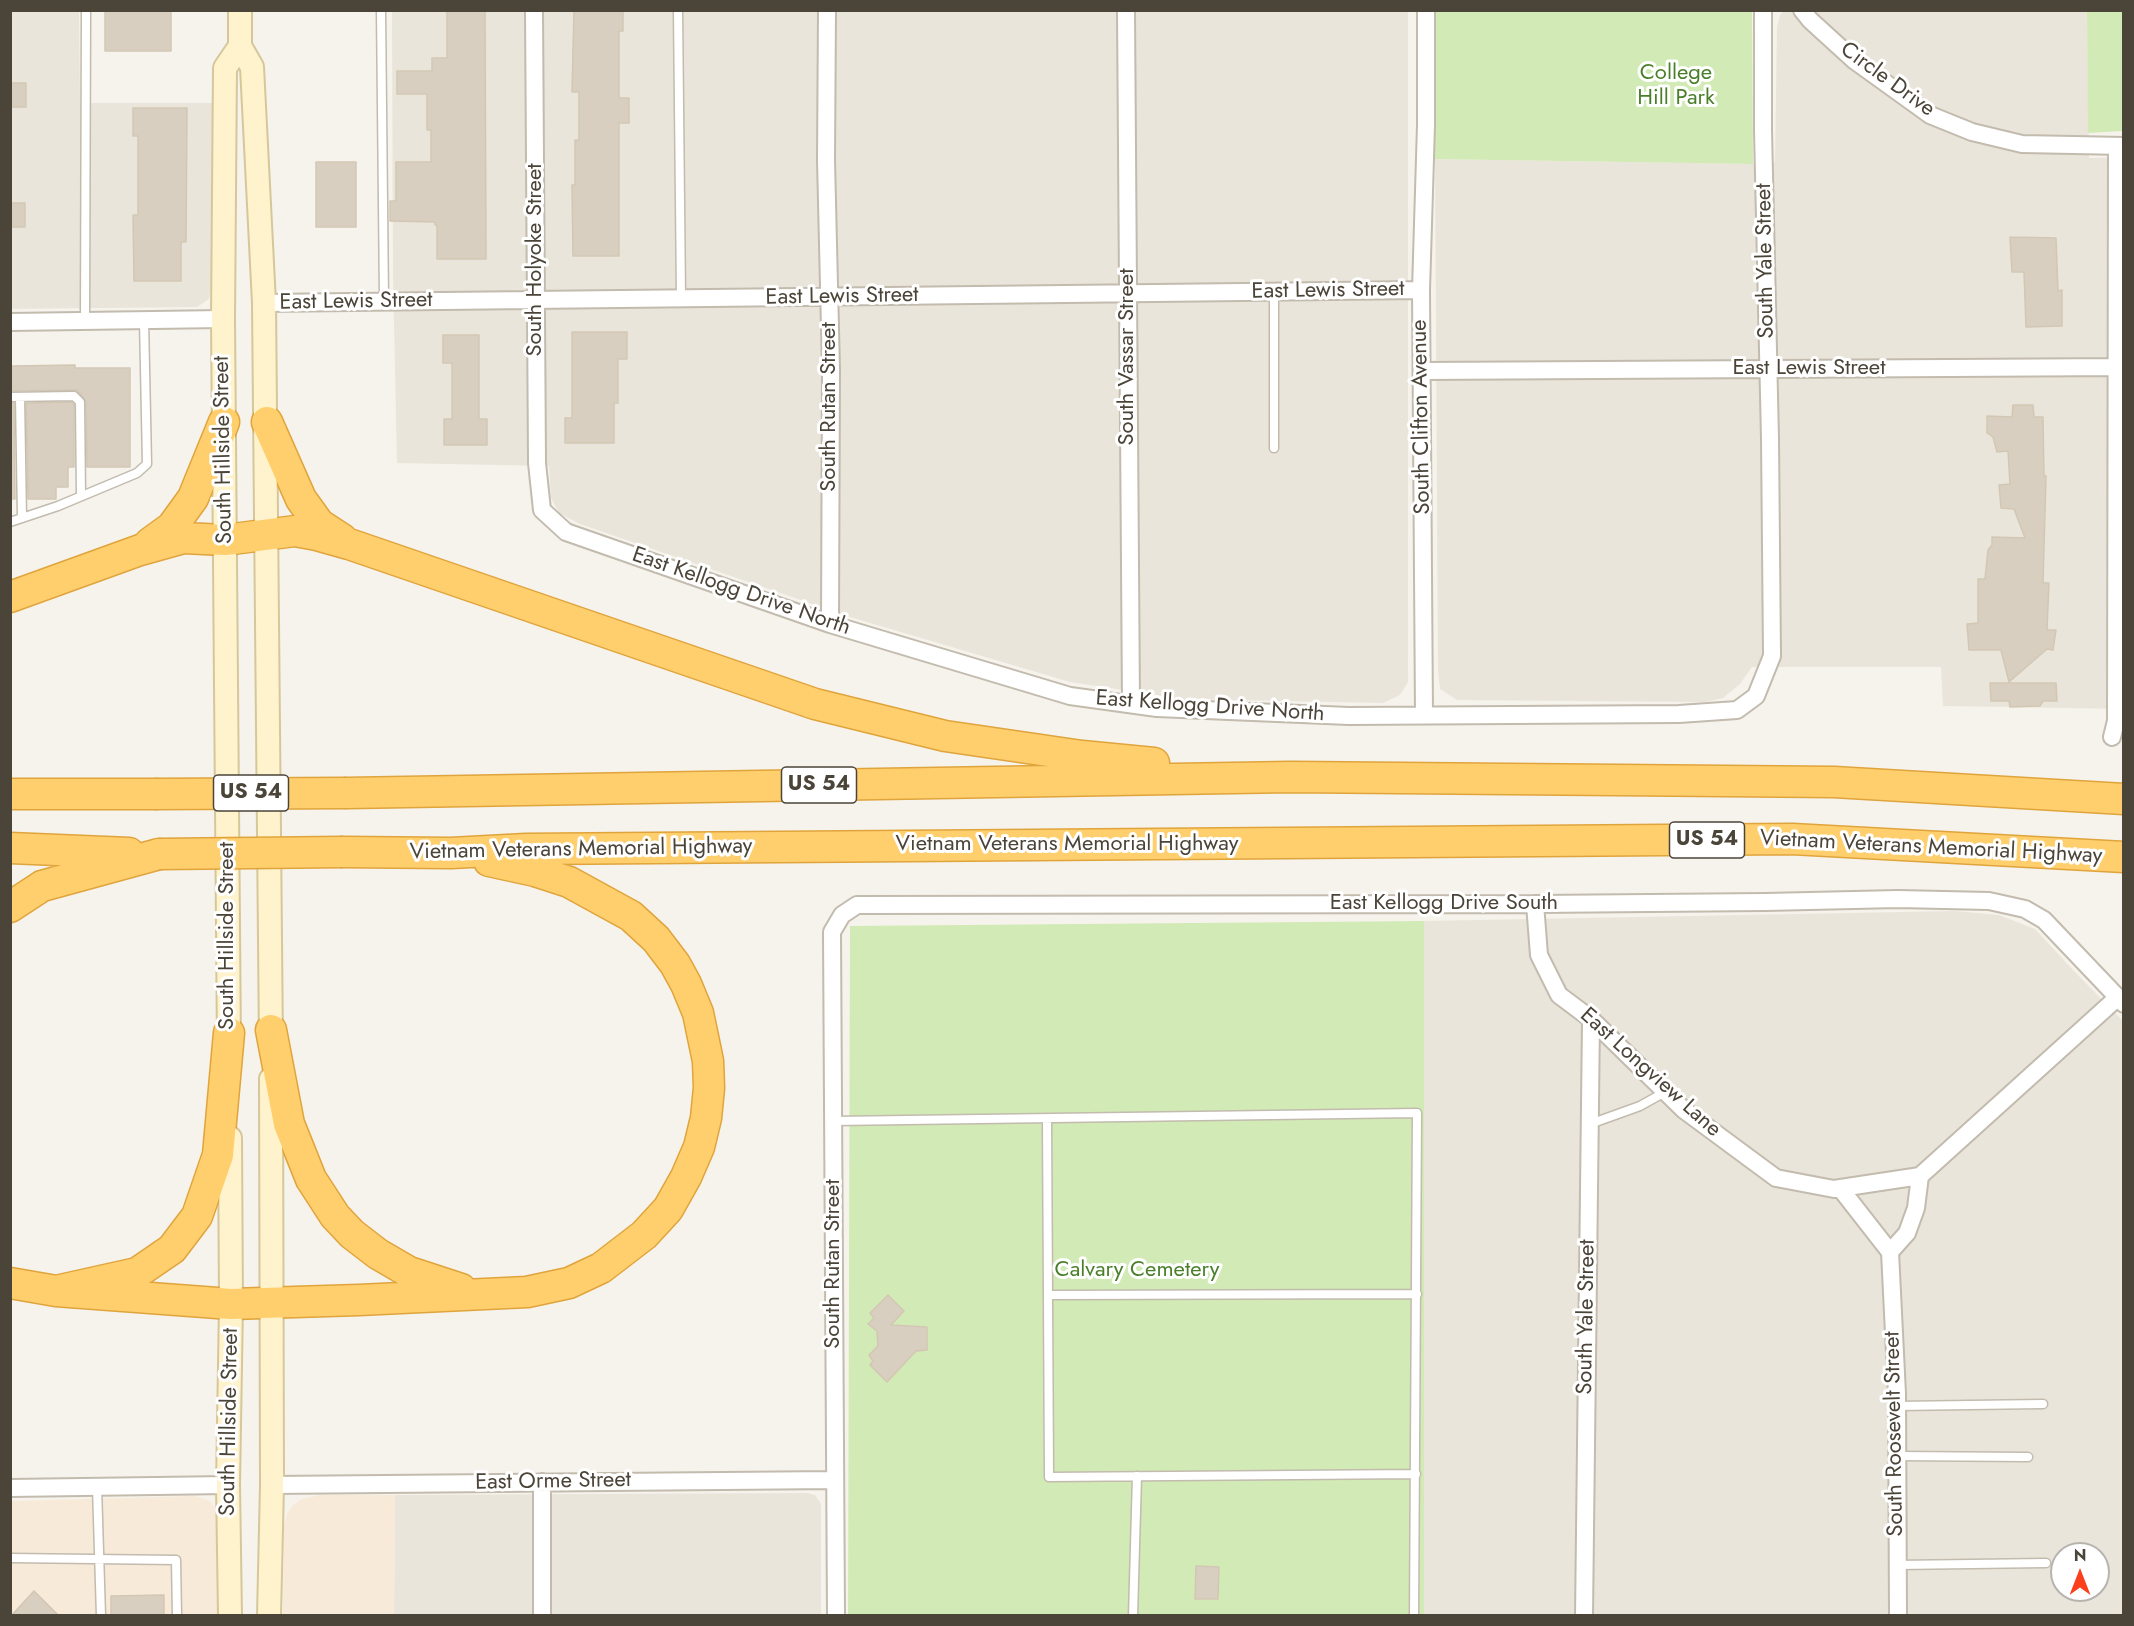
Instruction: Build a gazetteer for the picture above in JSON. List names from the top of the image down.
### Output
{
  "streets": {
    "highway": ["US 54", "Vietnam Veterans Memorial Highway"],
    "main road": ["South Hillside Street"],
    "street": [
      "Circle Drive",
      "South Holyoke Street",
      "South Yale Street",
      "East Lewis Street",
      "South Vassar Street",
      "South Rutan Street",
      "South Clifton Avenue",
      "East Kellogg Drive North",
      "East Kellogg Drive South",
      "East Longview Lane",
      "South Roosevelt Street",
      "East Orme Street"
    ]
  },
  "crossings": [
    ["South Holyoke Street", "East Lewis Street"],
    ["South Holyoke Street", "East Kellogg Drive North"],
    ["South Yale Street", "East Lewis Street"],
    ["South Yale Street", "East Kellogg Drive North"],
    ["South Yale Street", "East Longview Lane"],
    ["East Lewis Street", "South Vassar Street"],
    ["East Lewis Street", "South Rutan Street"],
    ["East Lewis Street", "South Clifton Avenue"],
    ["East Lewis Street", "South Hillside Street"],
    ["South Vassar Street", "East Kellogg Drive North"],
    ["South Rutan Street", "East Kellogg Drive North"],
    ["South Rutan Street", "East Kellogg Drive South"],
    ["South Rutan Street", "East Orme Street"],
    ["South Clifton Avenue", "East Kellogg Drive North"],
    ["South Hillside Street", "East Orme Street"],
    ["East Kellogg Drive South", "East Longview Lane"]
  ],
  "parks": ["College Hill Park", "Calvary Cemetery"],
  "north": "top"
}
